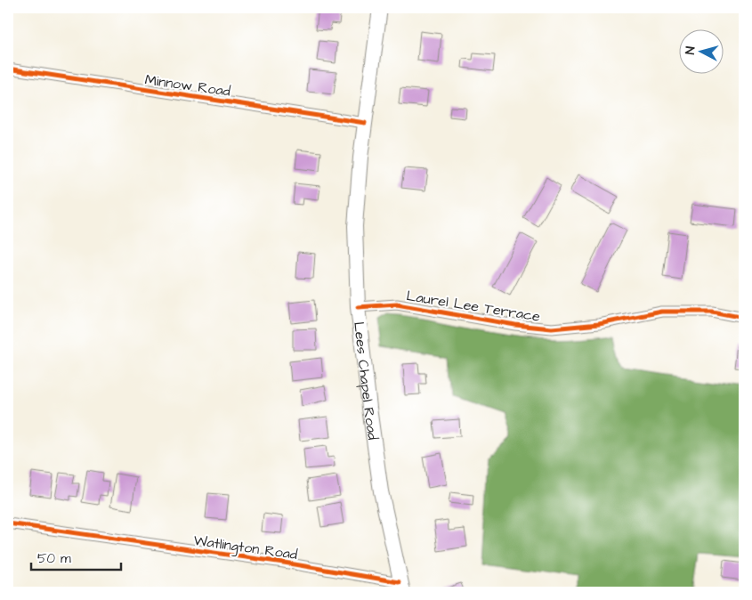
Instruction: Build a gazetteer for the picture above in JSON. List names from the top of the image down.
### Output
{
  "streets": {
    "main road": ["Lees Chapel Road"],
    "street": ["Minnow Road", "Laurel Lee Terrace", "Watlington Road"]
  },
  "crossings": [
    ["Minnow Road", "Lees Chapel Road"],
    ["Laurel Lee Terrace", "Lees Chapel Road"],
    ["Lees Chapel Road", "Watlington Road"]
  ],
  "scale_bar": "50 m",
  "north": "left"
}
